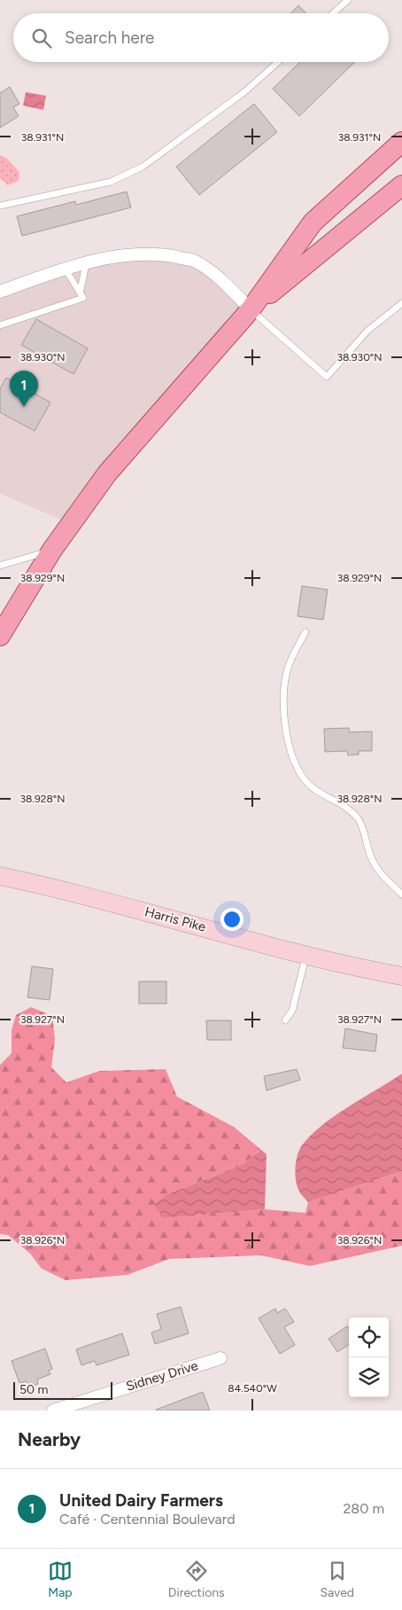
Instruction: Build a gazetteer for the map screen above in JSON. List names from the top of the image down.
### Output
{
  "streets": {
    "main road": ["Harris Pike"],
    "street": ["Sidney Drive"]
  },
  "scale_bar": "50 m",
  "page": {
    "search": "Search here",
    "pins": "1",
    "scale": "50 m",
    "heading": "Nearby",
    "list": [
      {
        "mark": "1",
        "name": "United Dairy Farmers",
        "note": "Café · Centennial Boulevard",
        "value": "280 m"
      }
    ],
    "nav": ["Map", "Directions", "Saved"]
  },
  "coordinates": [
    "38.931°N",
    "38.930°N",
    "38.929°N",
    "38.928°N",
    "38.927°N",
    "38.926°N",
    "84.540°W"
  ]
}
